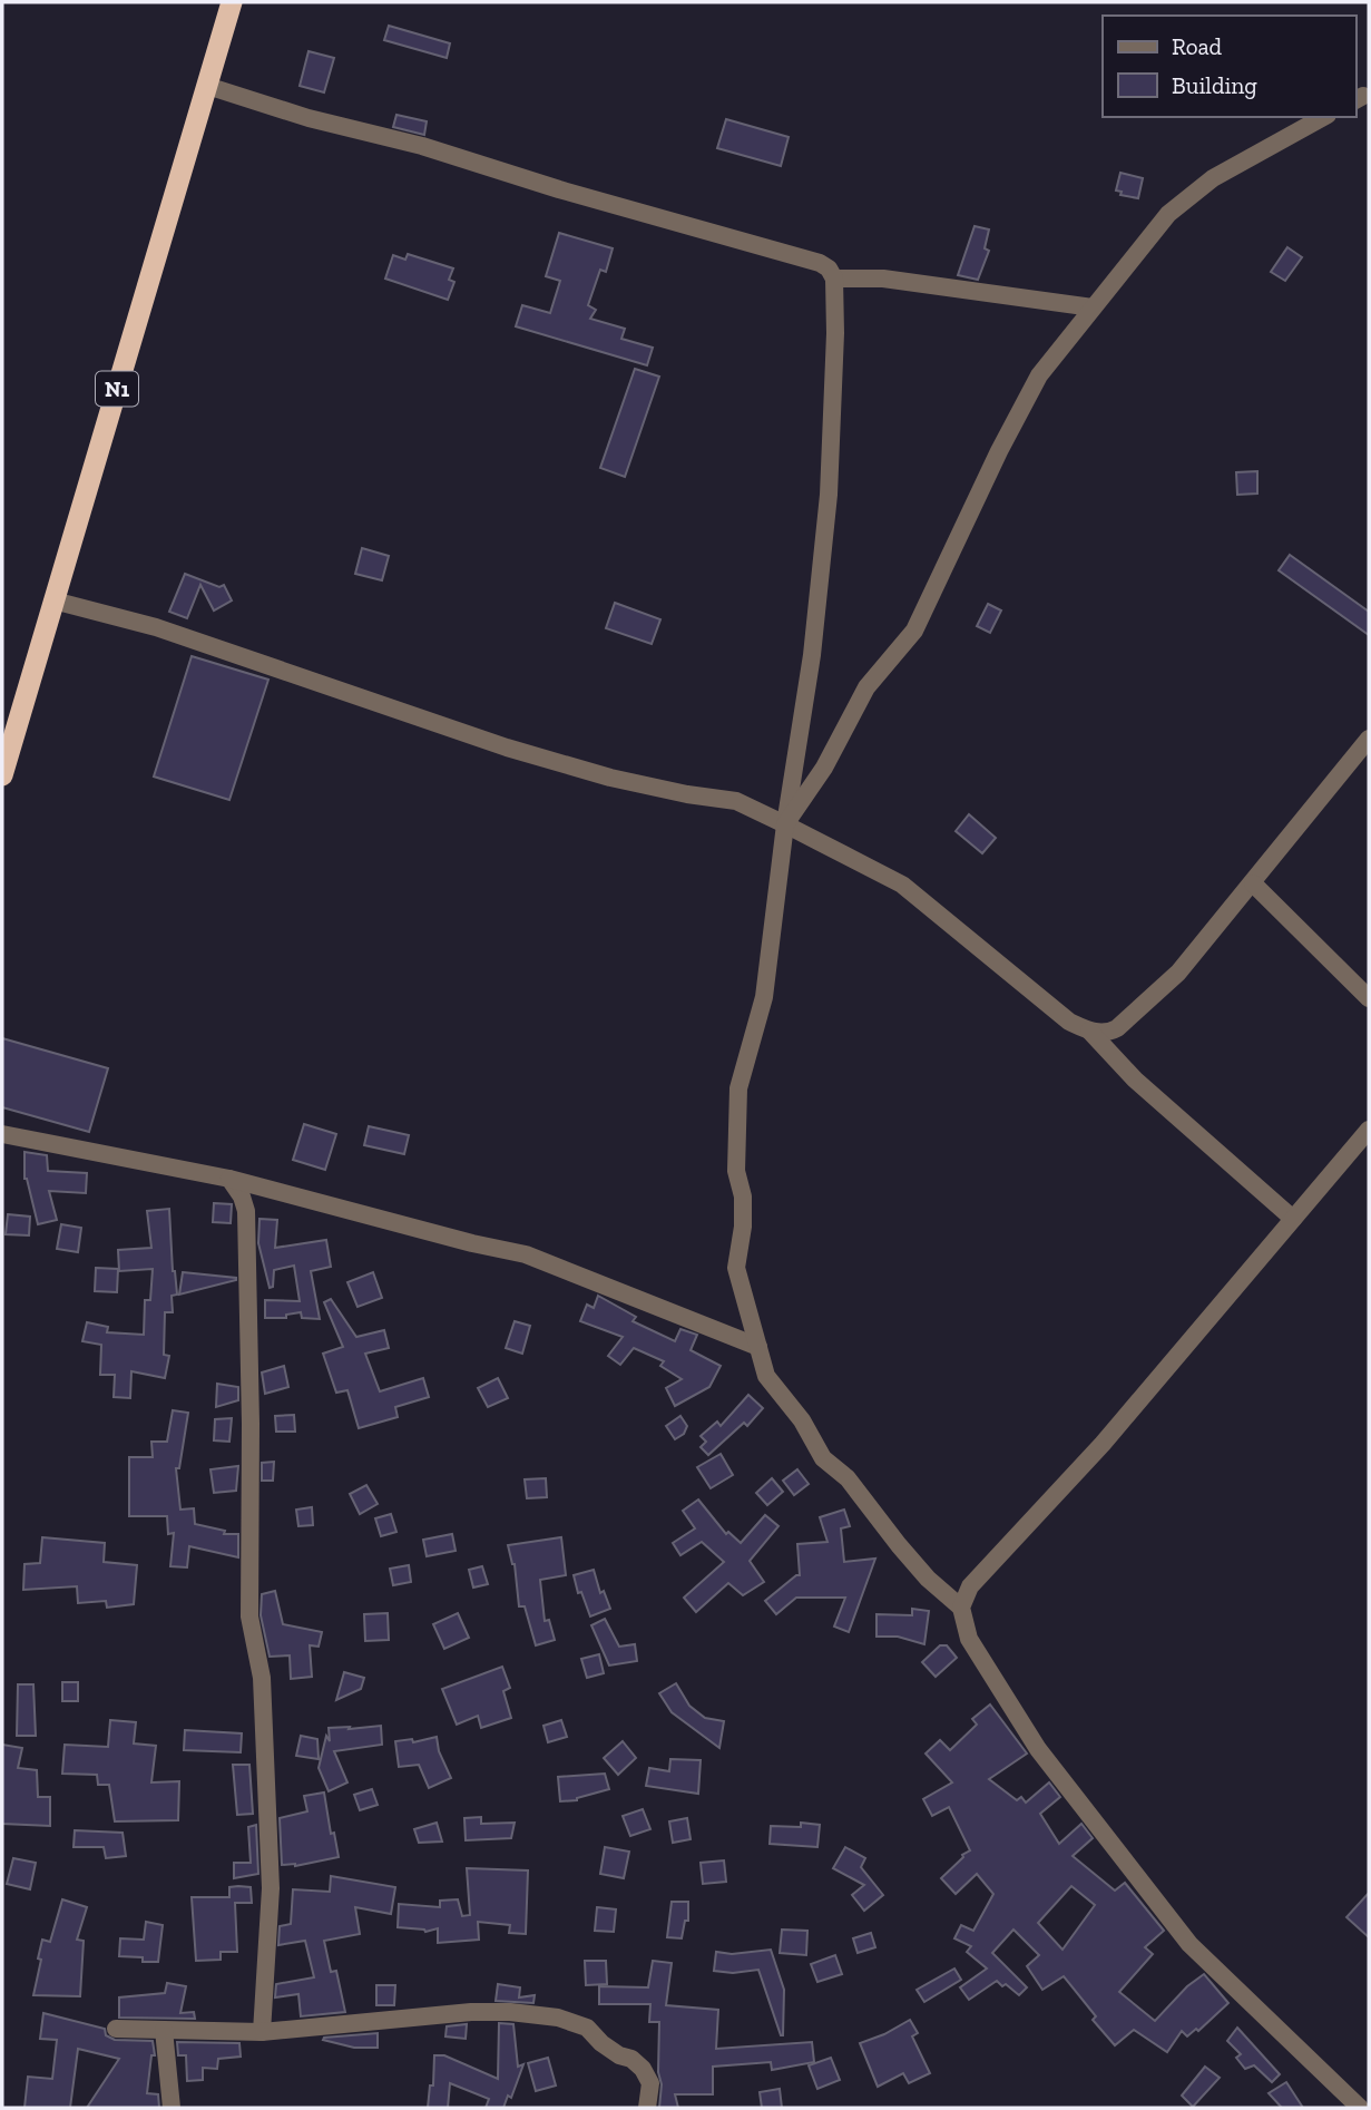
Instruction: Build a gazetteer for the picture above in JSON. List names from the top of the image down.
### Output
{
  "streets": {
    "highway": ["N1"]
  },
  "legend": ["Road", "Building"]
}
